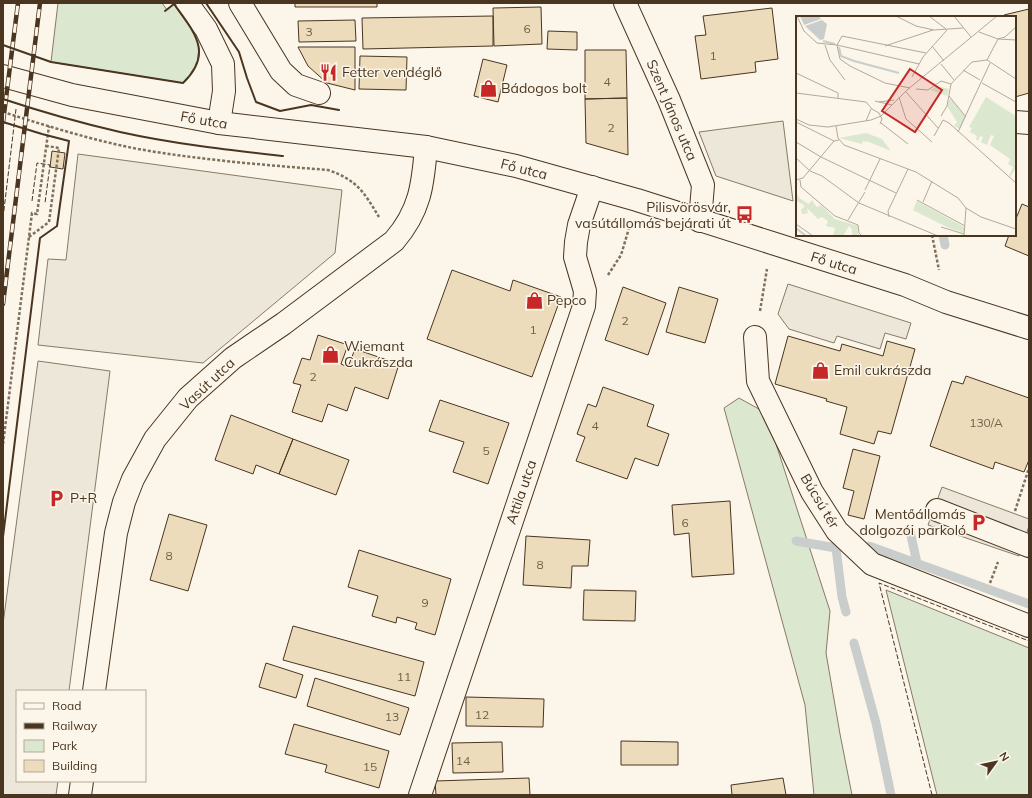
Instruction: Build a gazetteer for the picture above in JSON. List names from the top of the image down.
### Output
{
  "streets": {
    "street": [
      "Szent János utca",
      "Fő utca",
      "Vasút utca",
      "Attila utca",
      "Búcsú tér"
    ]
  },
  "crossings": [
    ["Szent János utca", "Fő utca"],
    ["Fő utca", "Vasút utca"],
    ["Fő utca", "Attila utca"]
  ],
  "places": {
    "restaurant": ["Fetter vendéglő"],
    "shop": [
      "Bádogos bolt",
      "Pepco",
      "Wiemant Cukrászda",
      "Emil cukrászda"
    ],
    "bus stop": ["Pilisvörösvár, vasútállomás bejárati út"],
    "parking": ["P+R", "Mentőállomás dolgozói parkoló"]
  },
  "house_numbers": [
    "6",
    "3",
    "1",
    "4",
    "2",
    "2",
    "1",
    "2",
    "130/A",
    "4",
    "5",
    "6",
    "8",
    "8",
    "9",
    "11",
    "12",
    "13",
    "14",
    "15"
  ],
  "legend": [
    "Road",
    "Railway",
    "Park",
    "Building"
  ],
  "north": "top right"
}
